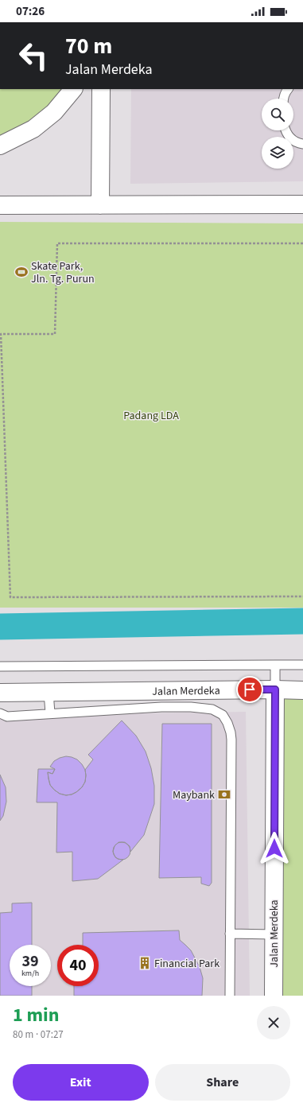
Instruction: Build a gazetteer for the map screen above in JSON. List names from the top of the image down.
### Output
{
  "streets": {
    "street": ["Jalan Merdeka"]
  },
  "parks": ["Padang LDA"],
  "places": {
    "sports": ["Skate Park, Jln. Tg. Purun"],
    "bank": ["Maybank"],
    "building": ["Financial Park"]
  },
  "page": {
    "status": "07:26",
    "turn": ["70 m", "Jalan Merdeka"],
    "speed": "39 km/h",
    "limit": "40",
    "heading": ["1 min", "80 m · 07:27"],
    "buttons": ["Exit", "Share"]
  }
}
